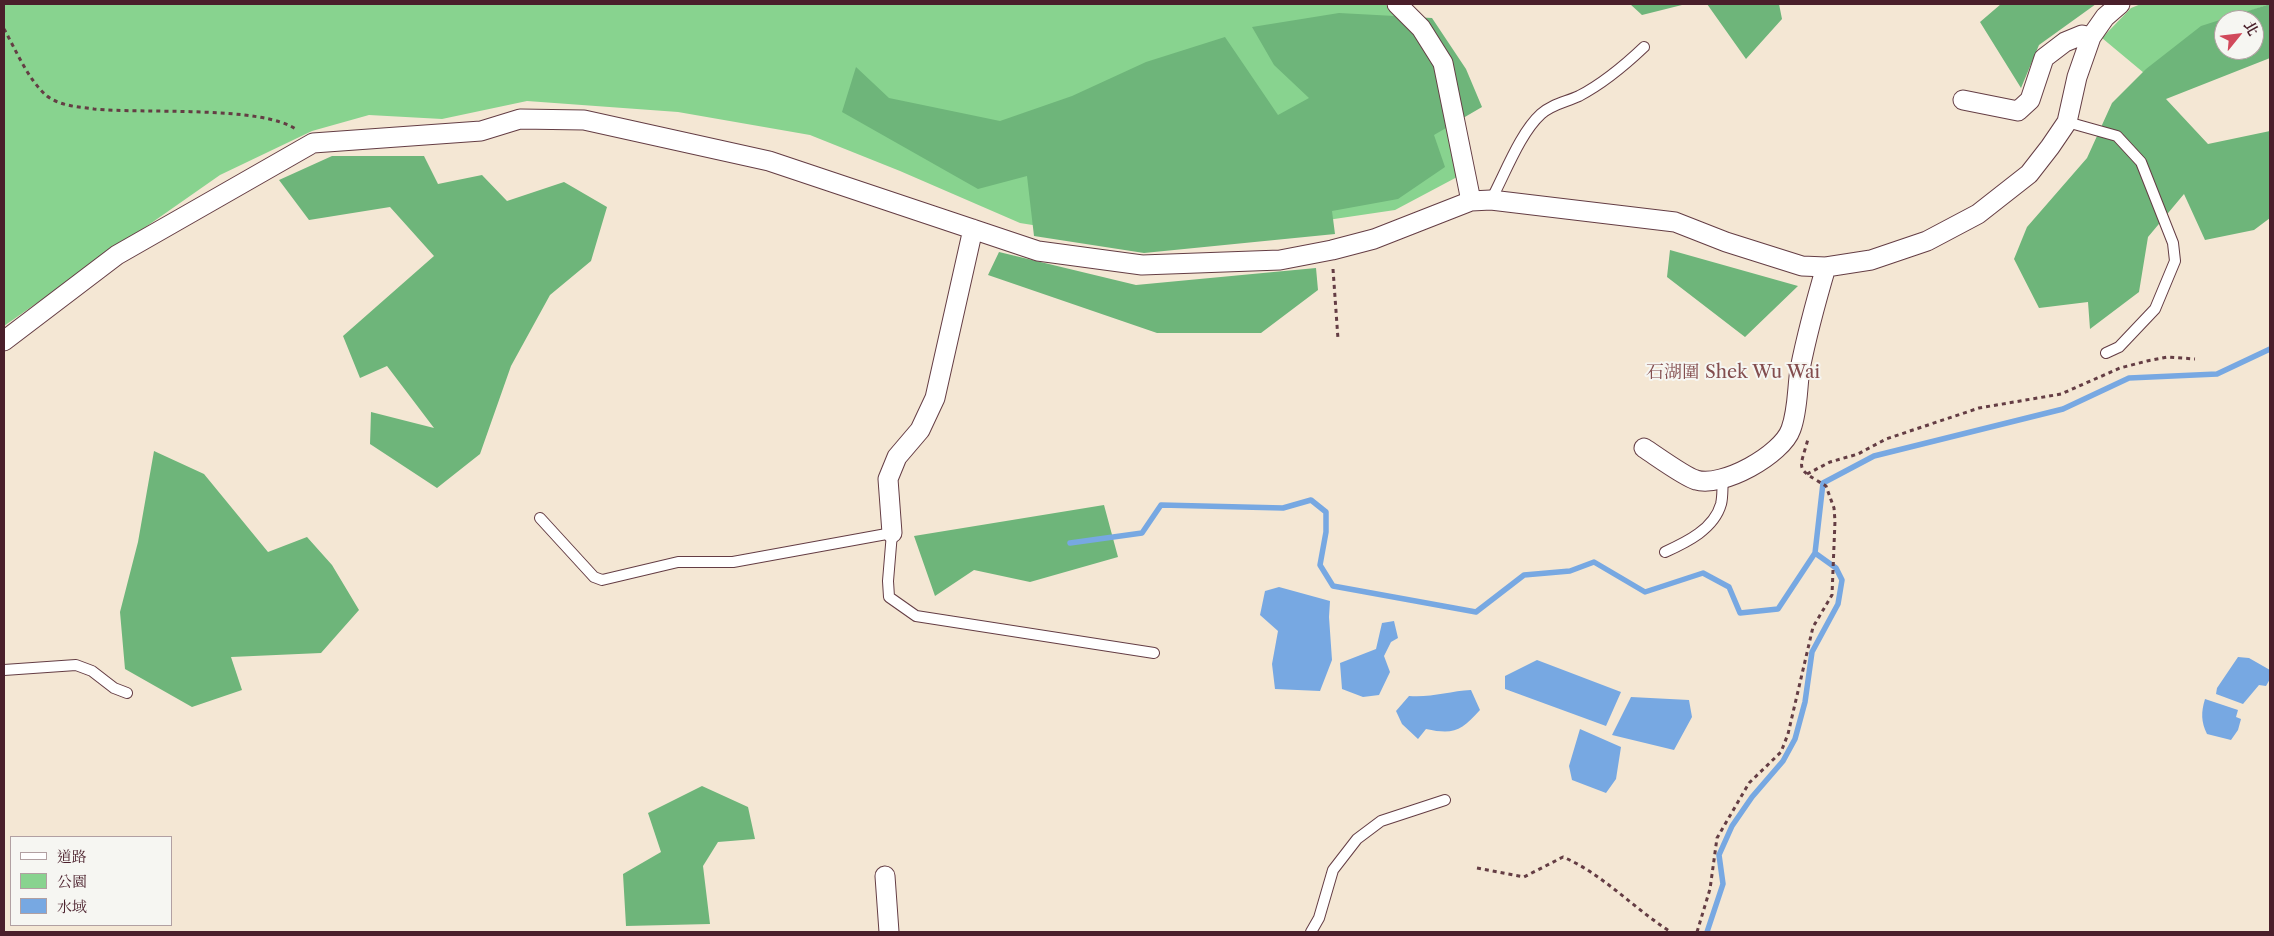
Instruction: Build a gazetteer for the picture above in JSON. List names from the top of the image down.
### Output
{
  "districts": ["石湖圍 Shek Wu Wai"],
  "legend": ["道路", "公園", "水域"],
  "north": "top right"
}
